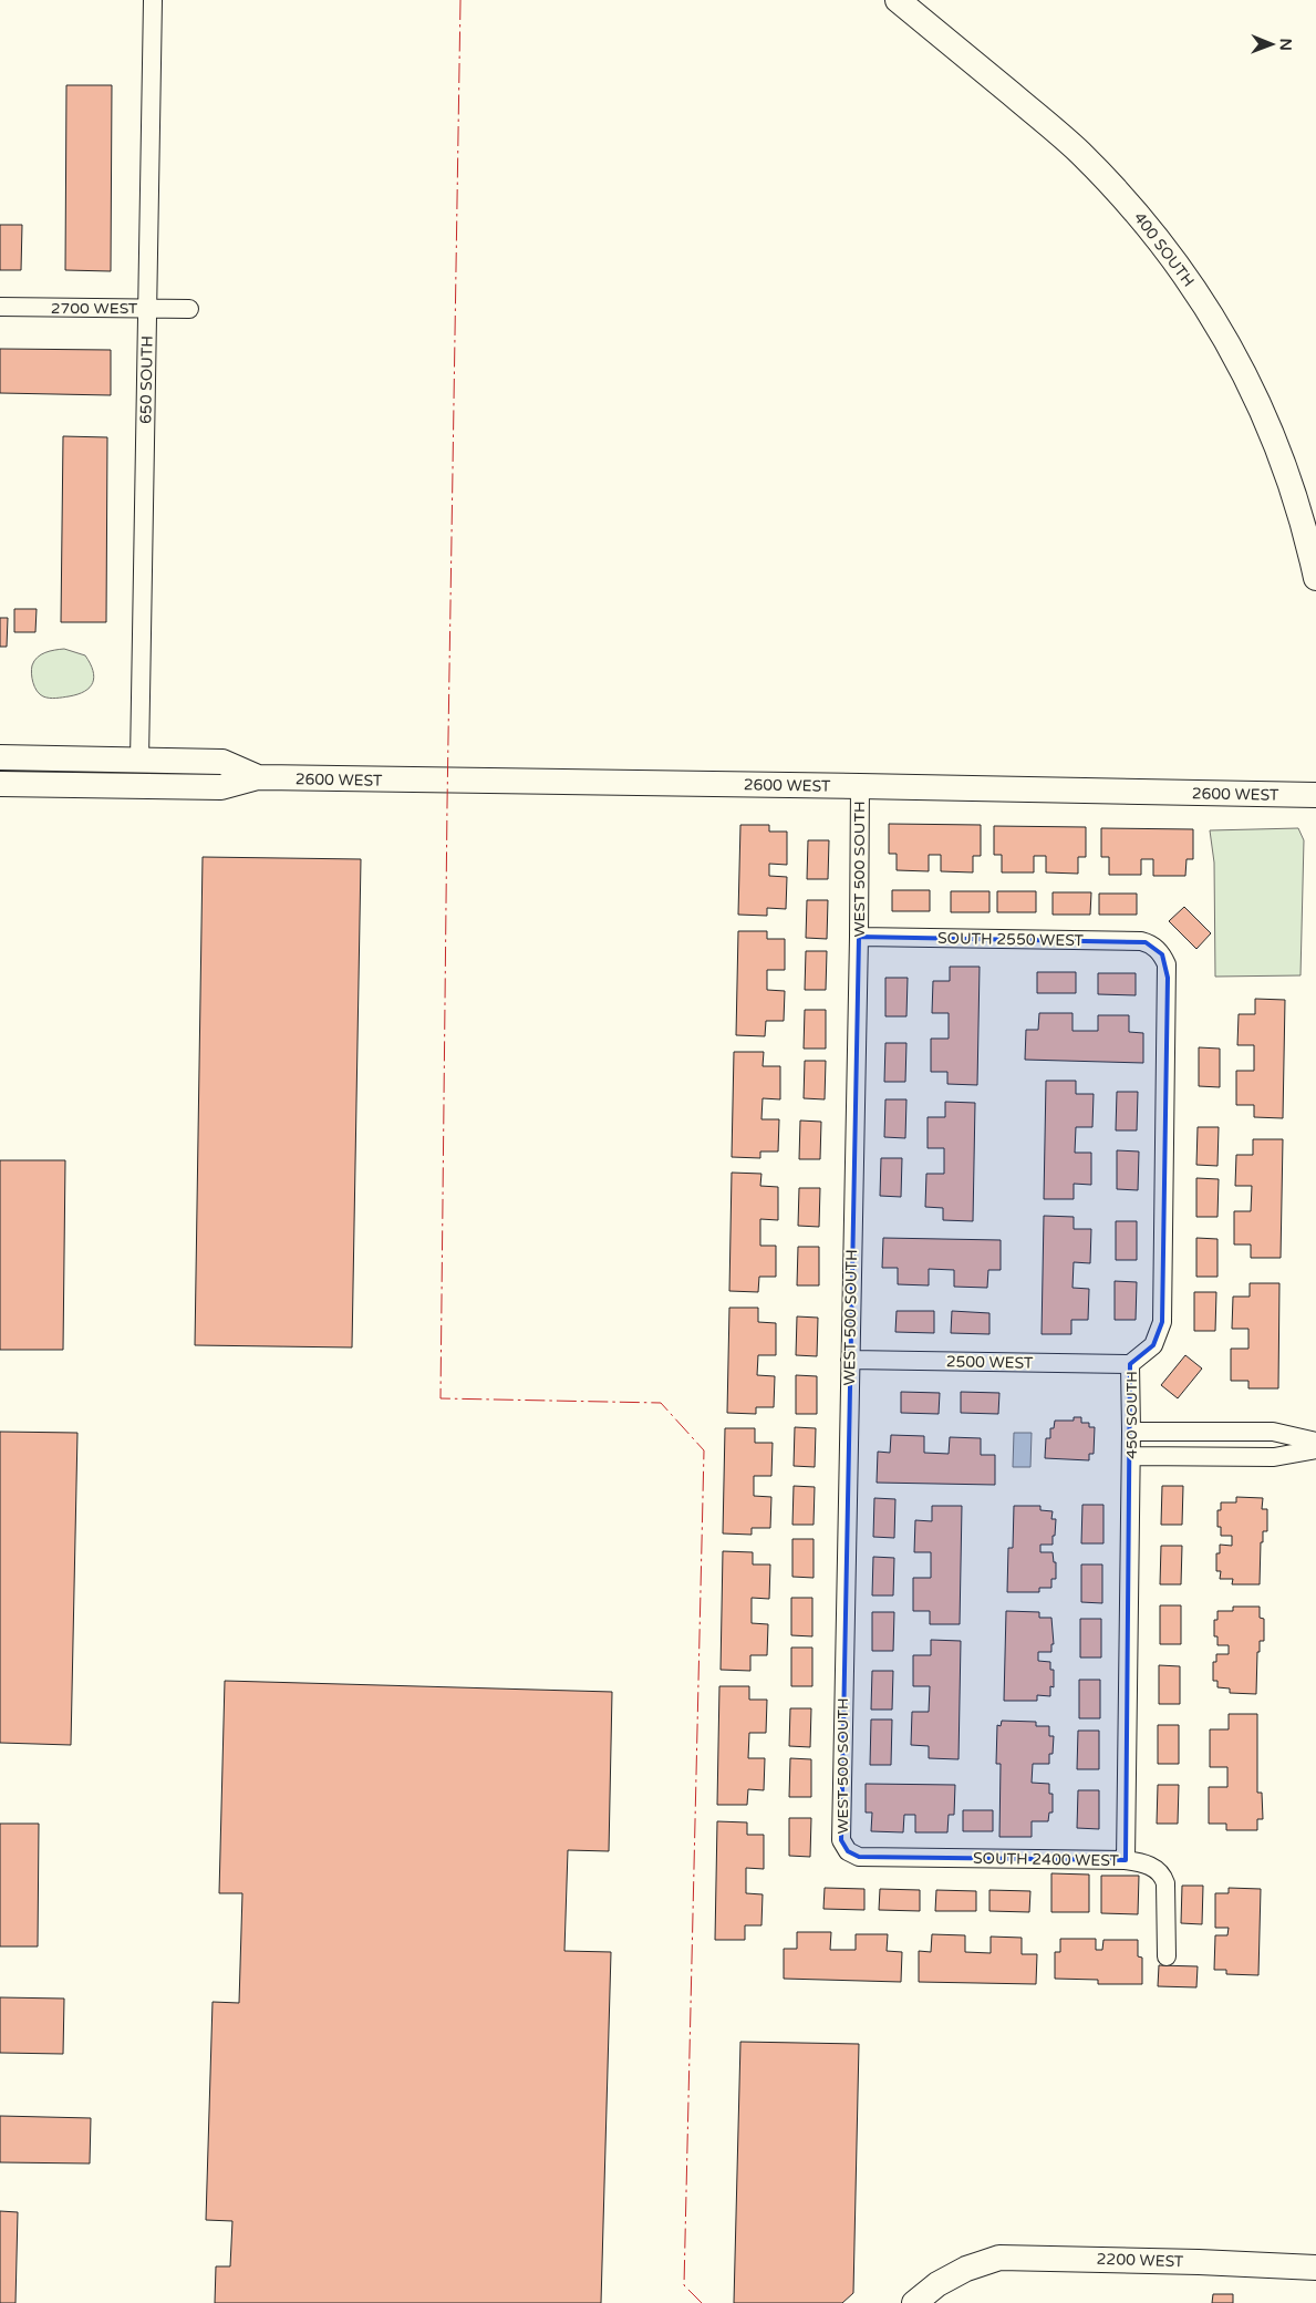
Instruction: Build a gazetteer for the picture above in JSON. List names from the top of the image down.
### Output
{
  "streets": {
    "street": [
      "400 SOUTH",
      "2700 WEST",
      "650 SOUTH",
      "2600 WEST",
      "WEST 500 SOUTH",
      "SOUTH 2550 WEST",
      "2500 WEST",
      "450 SOUTH",
      "SOUTH 2400 WEST",
      "2200 WEST"
    ]
  },
  "crossings": [
    ["2700 WEST", "650 SOUTH"],
    ["650 SOUTH", "2600 WEST"],
    ["2600 WEST", "WEST 500 SOUTH"],
    ["WEST 500 SOUTH", "SOUTH 2550 WEST"],
    ["WEST 500 SOUTH", "2500 WEST"],
    ["WEST 500 SOUTH", "SOUTH 2400 WEST"],
    ["SOUTH 2550 WEST", "450 SOUTH"],
    ["2500 WEST", "450 SOUTH"],
    ["450 SOUTH", "SOUTH 2400 WEST"]
  ],
  "north": "right"
}
